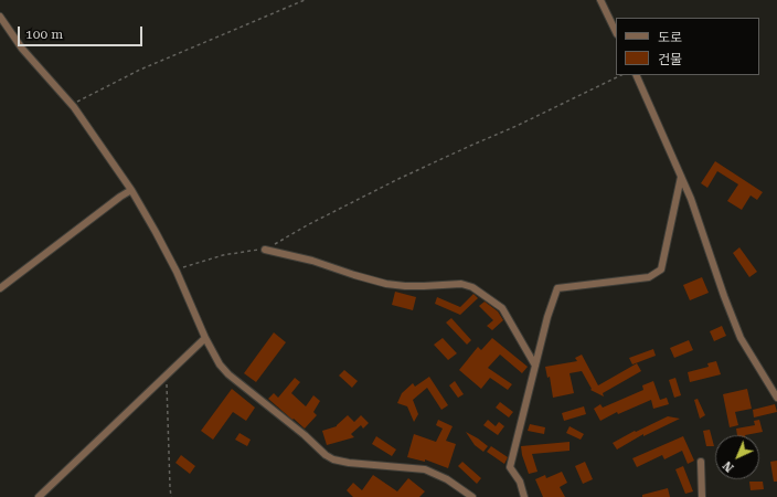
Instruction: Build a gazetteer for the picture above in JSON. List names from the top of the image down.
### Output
{
  "legend": ["도로", "건물"],
  "scale_bar": "100 m",
  "north": "bottom left"
}
